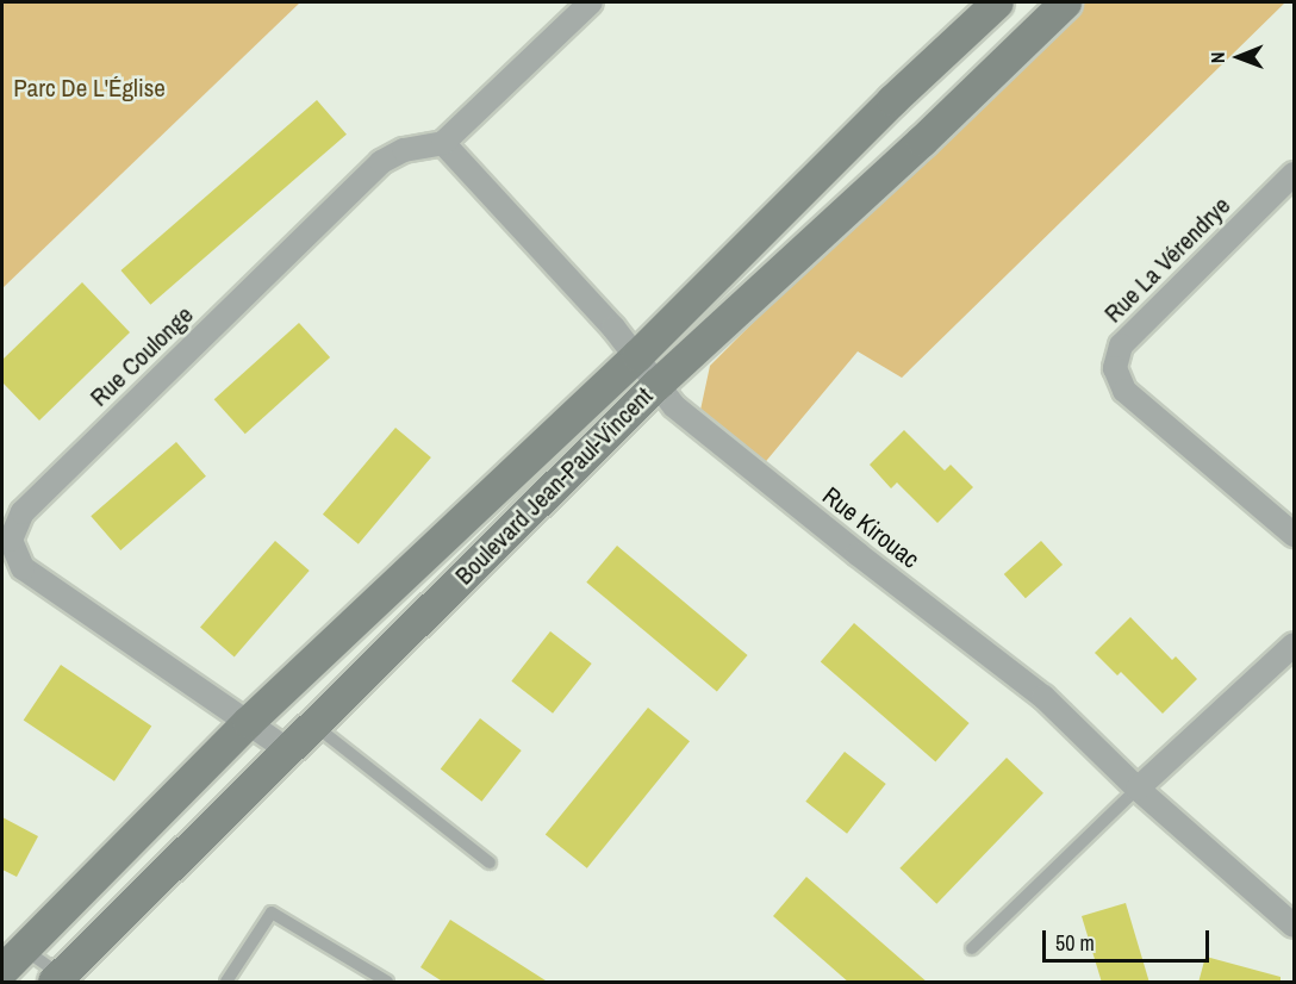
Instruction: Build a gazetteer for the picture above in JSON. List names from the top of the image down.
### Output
{
  "streets": {
    "street": [
      "Rue La Vérendrye",
      "Rue Coulonge",
      "Boulevard Jean-Paul-Vincent",
      "Rue Kirouac"
    ]
  },
  "crossings": [
    ["Rue Coulonge", "Boulevard Jean-Paul-Vincent"],
    ["Rue Coulonge", "Rue Kirouac"],
    ["Boulevard Jean-Paul-Vincent", "Rue Kirouac"]
  ],
  "parks": ["Parc De L'Église"],
  "scale_bar": "50 m",
  "north": "left"
}
